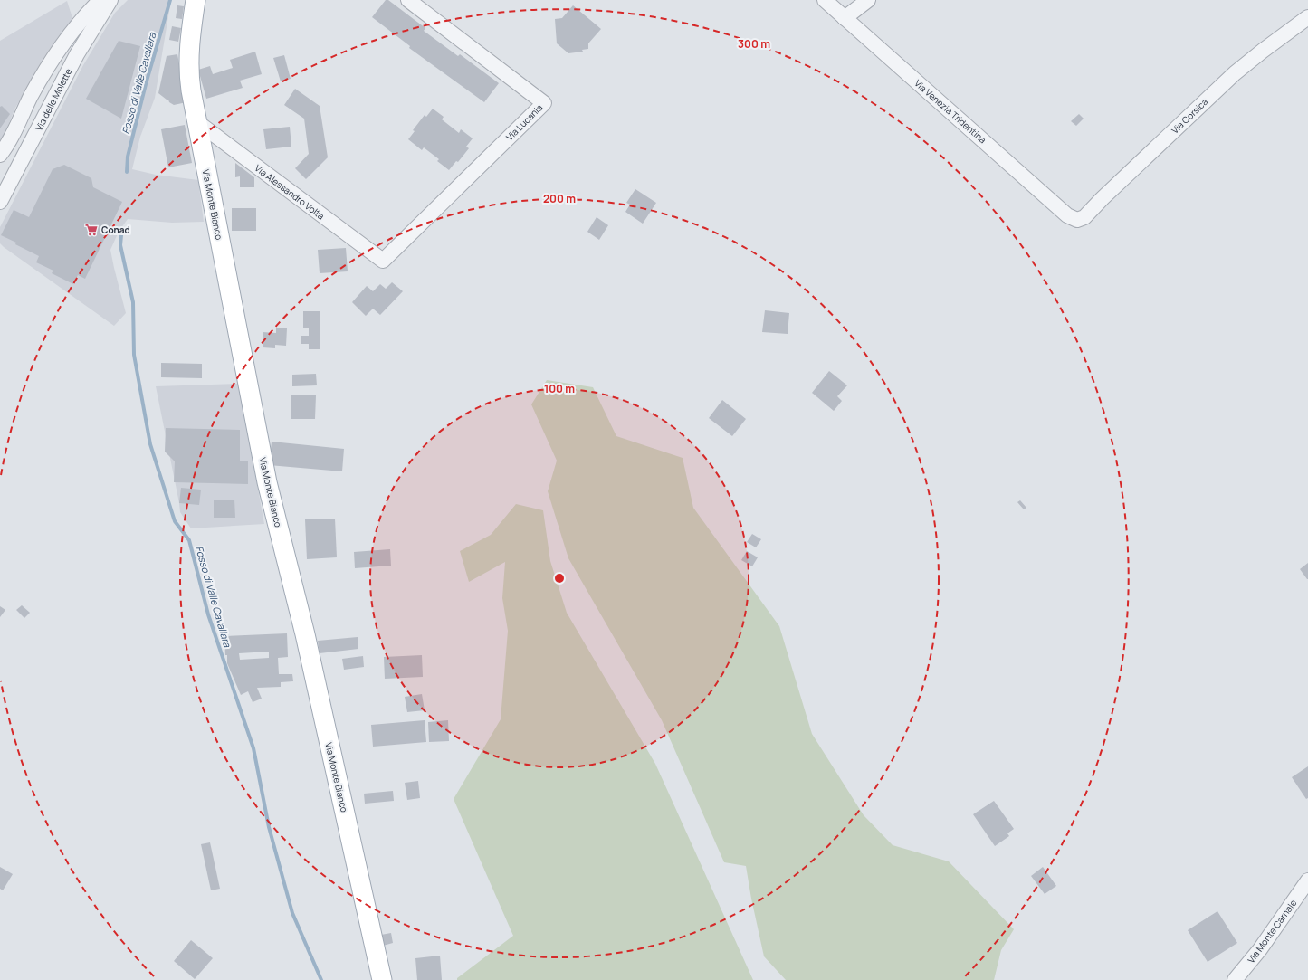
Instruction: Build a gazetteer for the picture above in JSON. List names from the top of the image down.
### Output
{
  "streets": {
    "main road": ["Via Monte Bianco"],
    "street": [
      "Via delle Molette",
      "Via Venezia Tridentina",
      "Via Corsica",
      "Via Lucania",
      "Via Alessandro Volta",
      "Via Monte Carnale"
    ]
  },
  "crossings": [
    ["Via Venezia Tridentina", "Via Corsica"],
    ["Via Lucania", "Via Alessandro Volta"],
    ["Via Alessandro Volta", "Via Monte Bianco"]
  ],
  "water": ["Fosso di Valle Cavallara"],
  "places": {
    "supermarket": ["Conad"]
  },
  "rings": ["300 m", "200 m", "100 m"]
}
